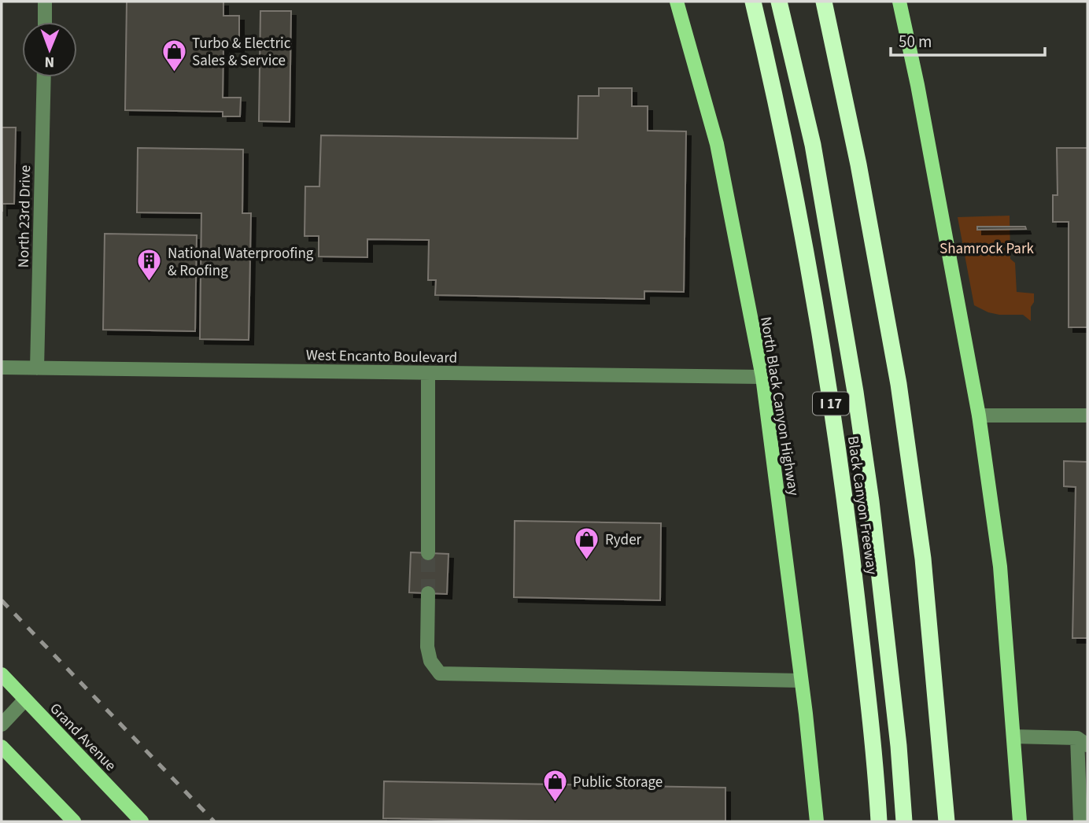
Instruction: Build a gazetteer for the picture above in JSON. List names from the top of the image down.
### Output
{
  "streets": {
    "highway": ["I 17", "Black Canyon Freeway"],
    "main road": ["North Black Canyon Highway", "Grand Avenue"],
    "street": ["North 23rd Drive", "West Encanto Boulevard"]
  },
  "crossings": [
    ["North 23rd Drive", "West Encanto Boulevard"],
    ["West Encanto Boulevard", "North Black Canyon Highway"]
  ],
  "parks": ["Shamrock Park"],
  "places": {
    "shop": ["Turbo & Electric Sales & Service", "Ryder", "Public Storage"],
    "building": ["National Waterproofing & Roofing"]
  },
  "scale_bar": "50 m",
  "north": "bottom"
}
